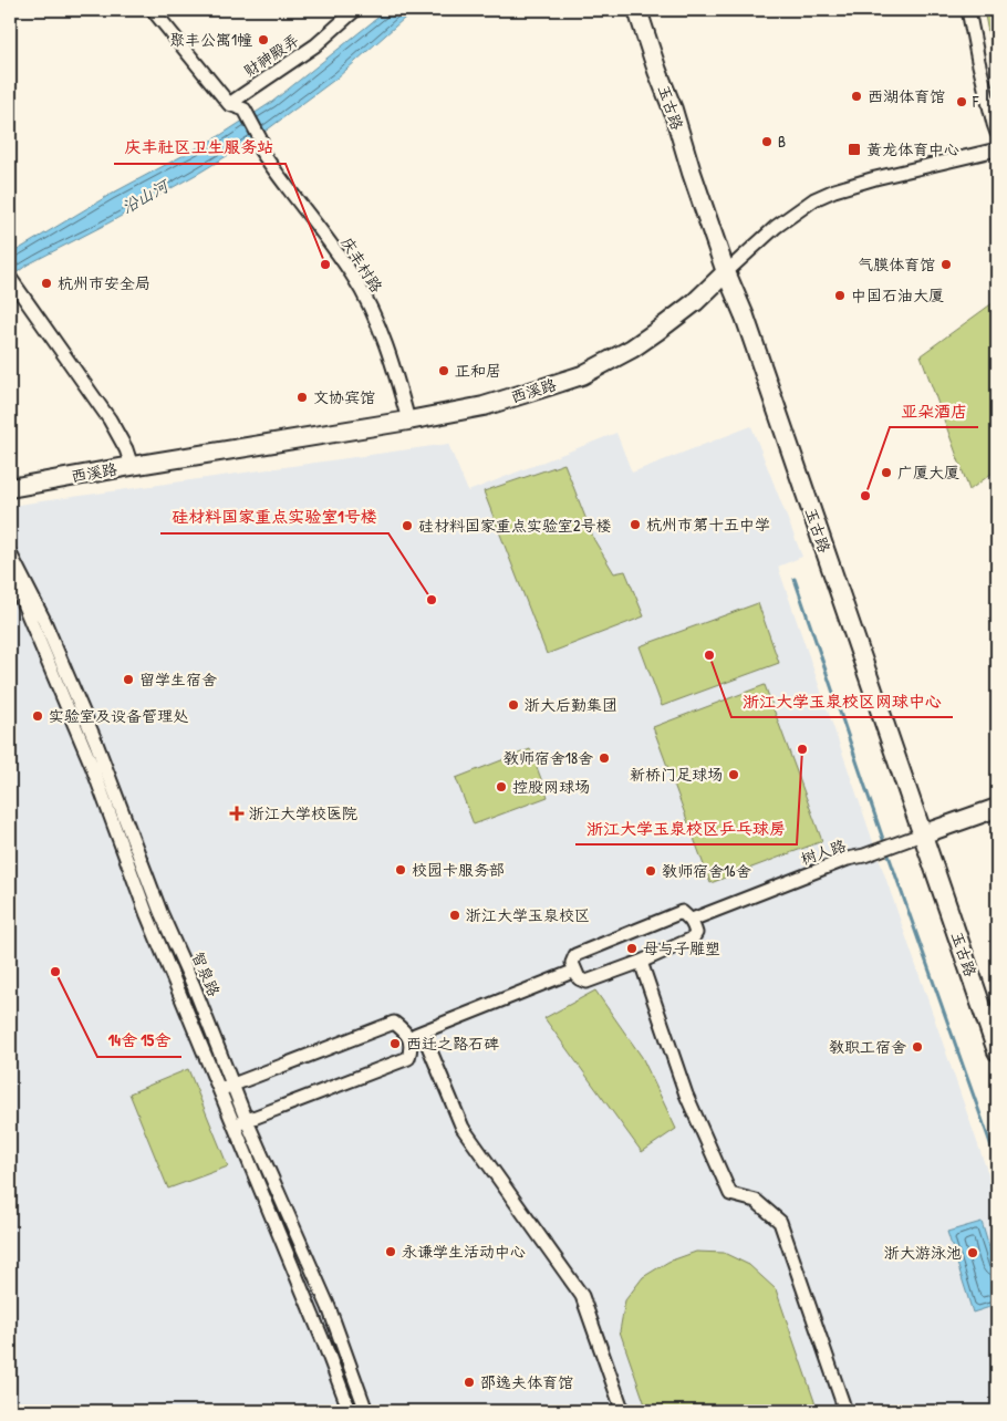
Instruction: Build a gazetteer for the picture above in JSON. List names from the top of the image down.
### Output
{
  "streets": {
    "main road": ["玉古路", "西溪路"],
    "street": [
      "财神殿弄",
      "庆丰村路",
      "树人路",
      "智泉路"
    ]
  },
  "crossings": [
    ["财神殿弄", "庆丰村路"],
    ["玉古路", "西溪路"],
    ["玉古路", "树人路"],
    ["庆丰村路", "西溪路"]
  ],
  "water": ["沿山河"],
  "places": {
    "other": [
      "聚丰公寓1幢",
      "西湖体育馆",
      "F",
      "B",
      "庆丰社区卫生服务站",
      "气膜体育馆",
      "杭州市安全局",
      "中国石油大厦",
      "正和居",
      "文协宾馆",
      "广厦大厦",
      "亚朵酒店",
      "杭州市第十五中学",
      "硅材料国家重点实验室2号楼",
      "硅材料国家重点实验室1号楼",
      "浙江大学玉泉校区网球中心",
      "留学生宿舍",
      "浙大后勤集团",
      "实验室及设备管理处",
      "浙江大学玉泉校区乒乓球房",
      "教师宿舍18舍",
      "新桥门足球场",
      "控股网球场",
      "校园卡服务部",
      "教师宿舍16舍",
      "浙江大学玉泉校区",
      "母与子雕塑",
      "14舍 15舍",
      "西迁之路石碑",
      "教职工宿舍",
      "永谦学生活动中心",
      "浙大游泳池",
      "邵逸夫体育馆"
    ],
    "transit": ["黄龙体育中心"],
    "health": ["浙江大学校医院"]
  }
}
